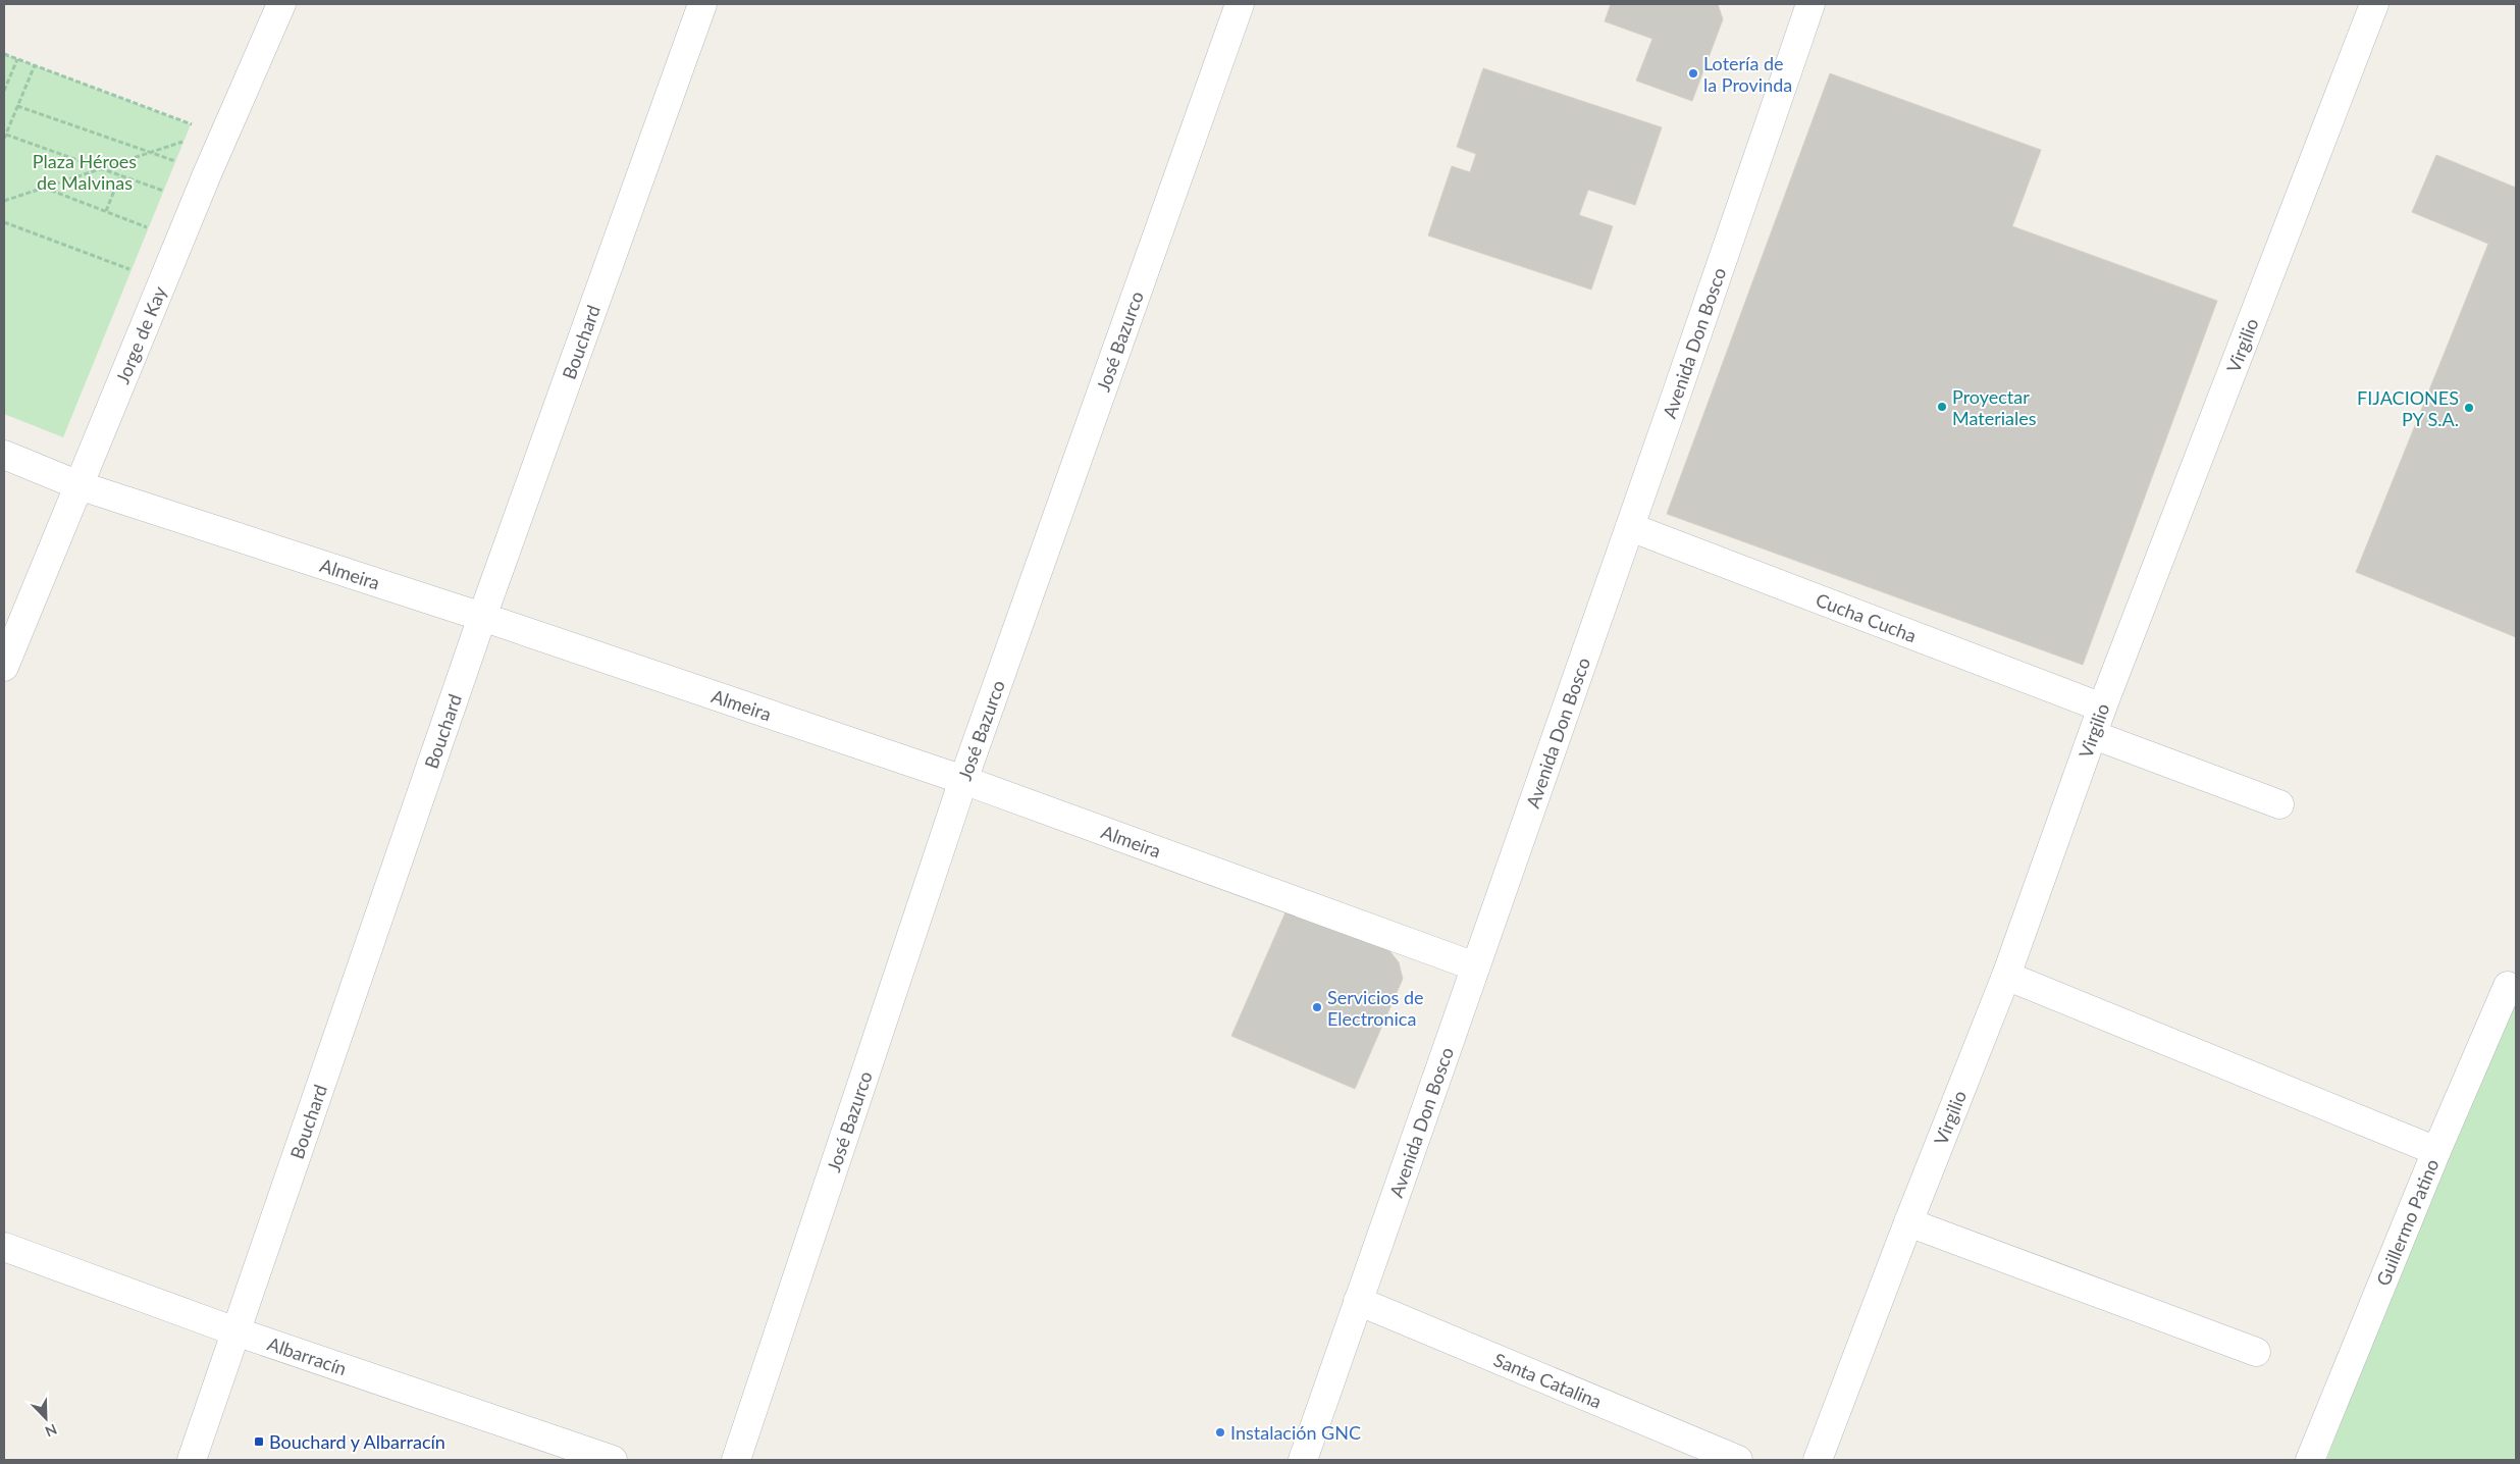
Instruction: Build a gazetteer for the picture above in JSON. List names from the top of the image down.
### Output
{
  "streets": {
    "street": [
      "Jorge de Kay",
      "José Bazurco",
      "Bouchard",
      "Avenida Don Bosco",
      "Virgilio",
      "Almeira",
      "Cucha Cucha",
      "Guillermo Patino",
      "Albarracín",
      "Santa Catalina"
    ]
  },
  "crossings": [
    ["Jorge de Kay", "Almeira"],
    ["José Bazurco", "Almeira"],
    ["Bouchard", "Almeira"],
    ["Bouchard", "Albarracín"],
    ["Avenida Don Bosco", "Almeira"],
    ["Avenida Don Bosco", "Cucha Cucha"],
    ["Avenida Don Bosco", "Santa Catalina"],
    ["Virgilio", "Cucha Cucha"]
  ],
  "parks": ["Plaza Héroes de Malvinas"],
  "places": {
    "other": [
      "Lotería de la Provinda",
      "Proyectar Materiales",
      "FIJACIONES PY S.A.",
      "Servicios de Electronica",
      "Instalación GNC"
    ],
    "transit": ["Bouchard y Albarracín"]
  },
  "north": "bottom right"
}
